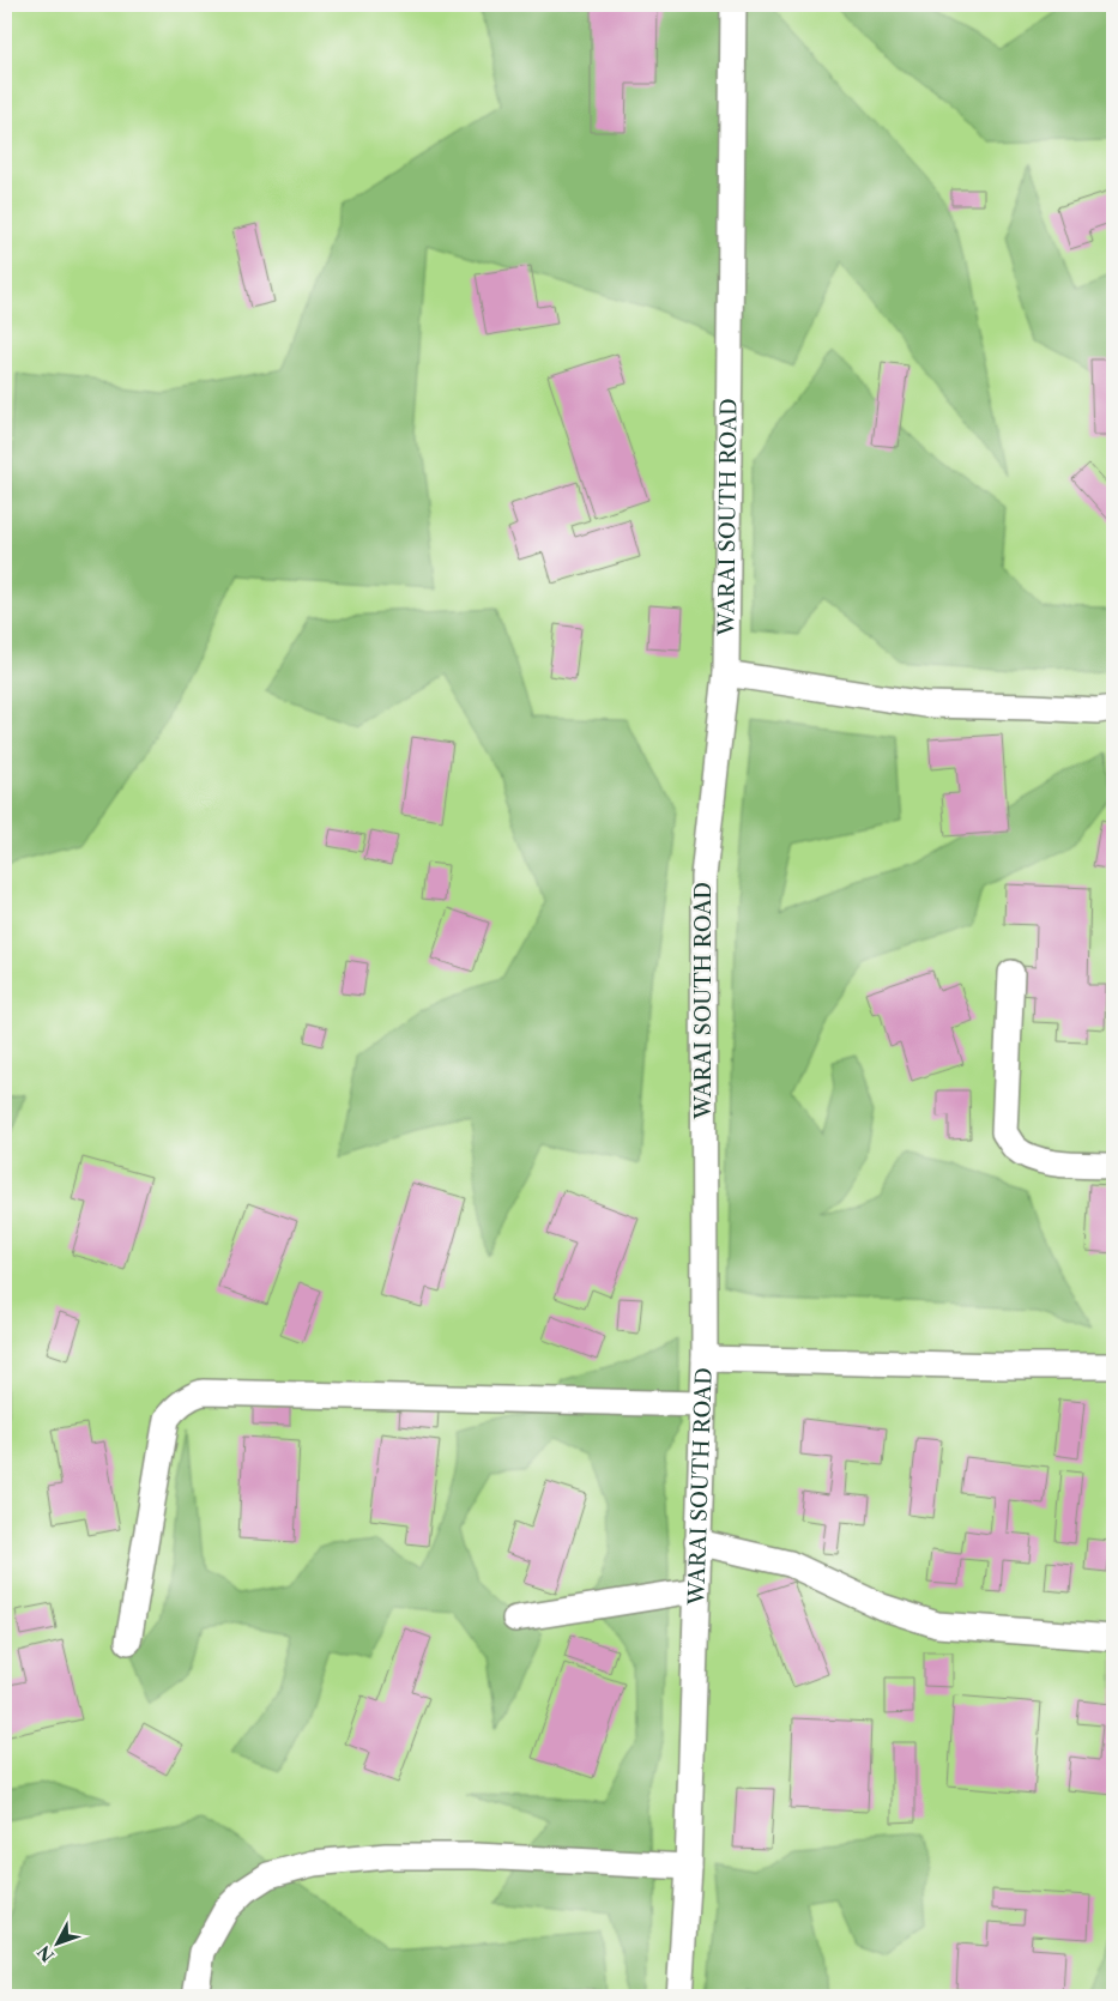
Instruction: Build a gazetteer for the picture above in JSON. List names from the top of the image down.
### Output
{
  "streets": {
    "street": ["WARAI SOUTH ROAD"]
  },
  "north": "bottom left"
}
